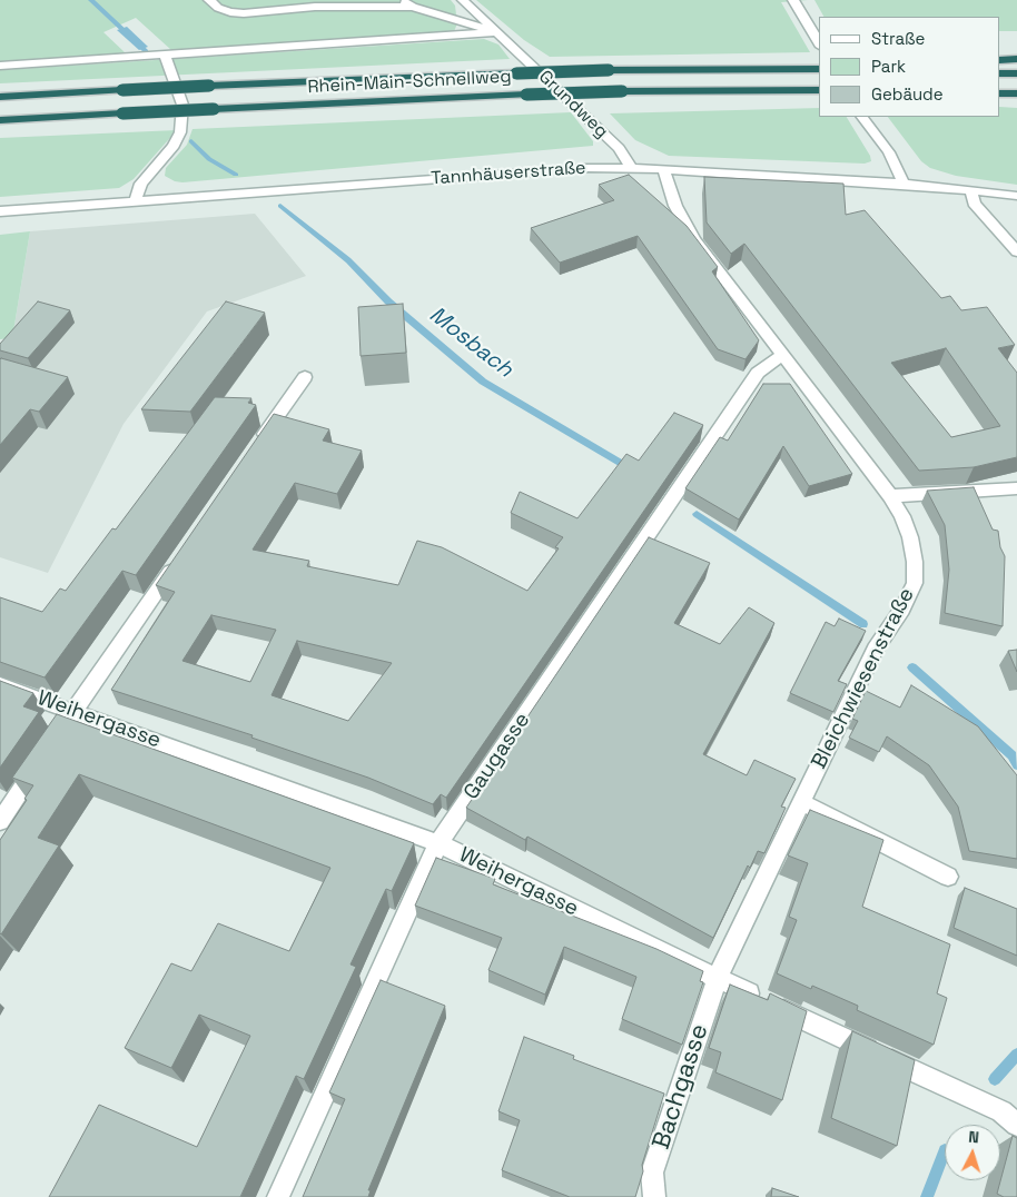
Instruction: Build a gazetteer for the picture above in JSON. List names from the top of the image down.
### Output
{
  "streets": {
    "highway": ["Rhein-Main-Schnellweg"],
    "street": [
      "Grundweg",
      "Tannhäuserstraße",
      "Bleichwiesenstraße",
      "Weihergasse",
      "Gaugasse",
      "Bachgasse"
    ]
  },
  "crossings": [
    ["Grundweg", "Tannhäuserstraße"],
    ["Tannhäuserstraße", "Bleichwiesenstraße"],
    ["Bleichwiesenstraße", "Weihergasse"],
    ["Bleichwiesenstraße", "Gaugasse"],
    ["Bleichwiesenstraße", "Bachgasse"],
    ["Weihergasse", "Gaugasse"],
    ["Weihergasse", "Bachgasse"]
  ],
  "water": ["Mosbach"],
  "legend": ["Straße", "Park", "Gebäude"],
  "north": "top"
}
